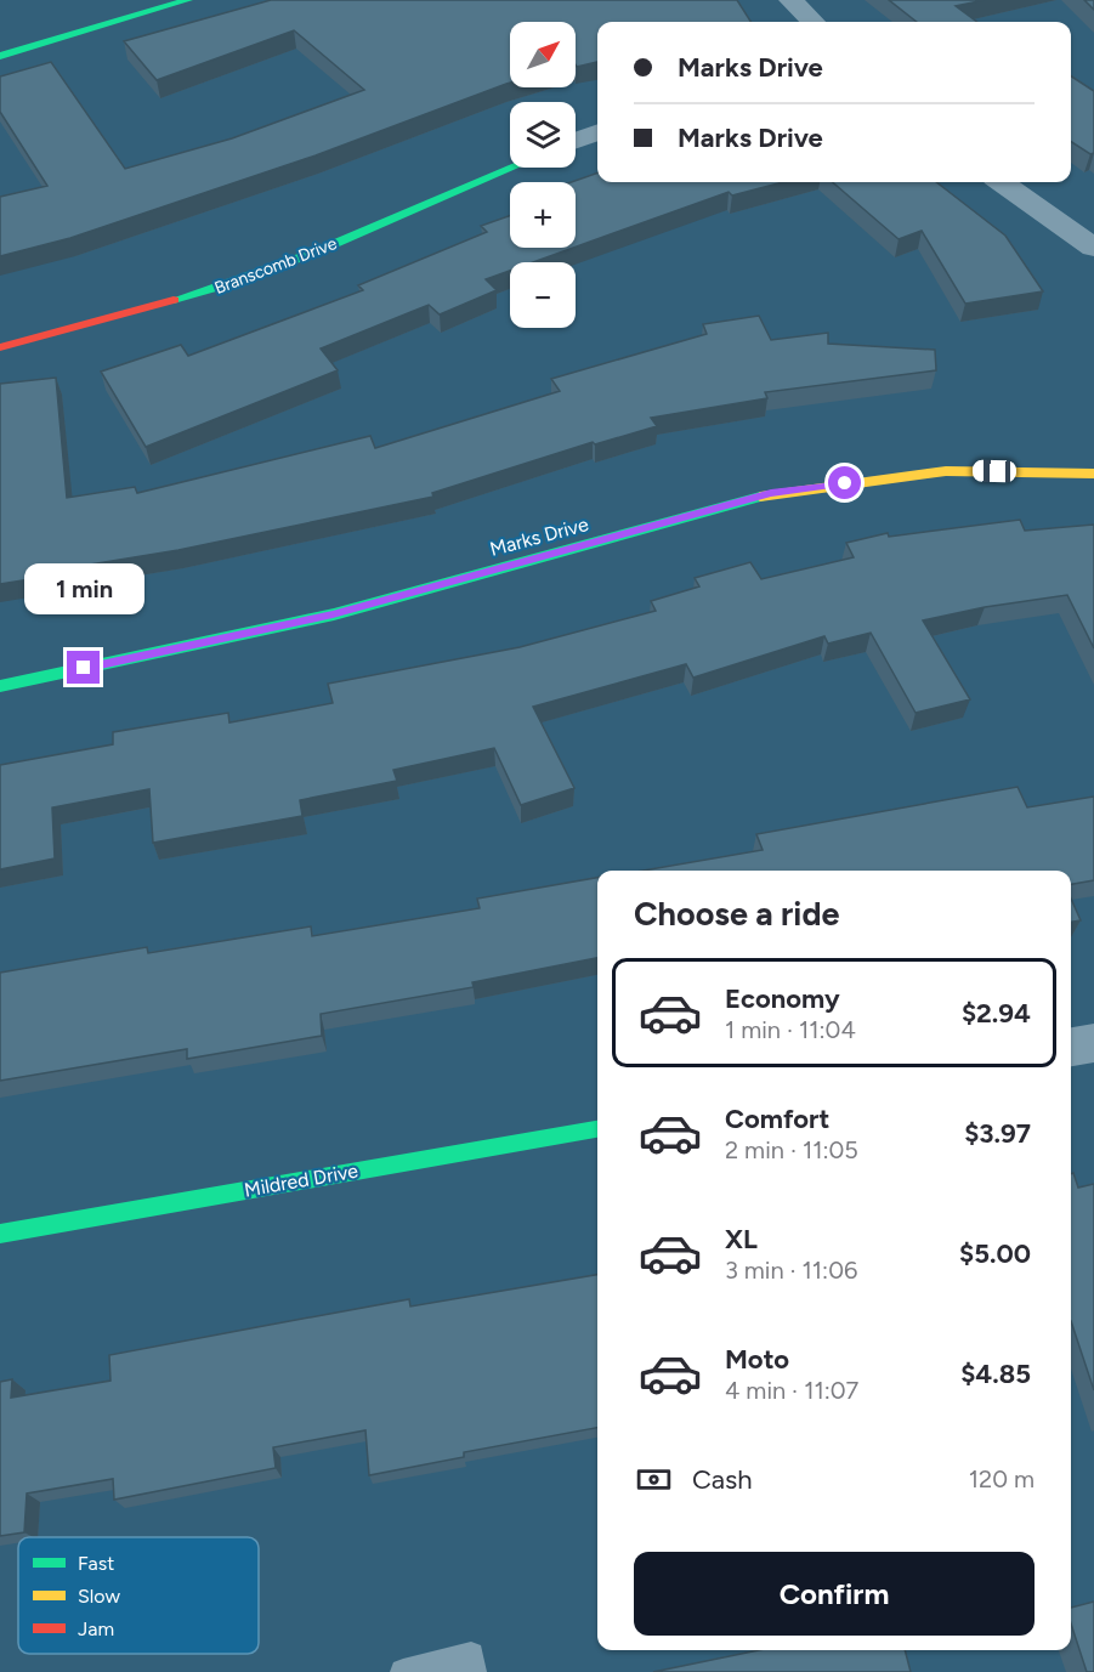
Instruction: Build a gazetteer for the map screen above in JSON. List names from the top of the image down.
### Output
{
  "streets": {
    "street": ["Branscomb Drive", "Marks Drive", "Mildred Drive"]
  },
  "legend": ["Fast", "Slow", "Jam"],
  "north": "top right",
  "page": {
    "map_buttons": ["+", "−"],
    "banner": ["Marks Drive", "Marks Drive"],
    "bubble": "1 min",
    "heading": "Choose a ride",
    "list": [
      {
        "name": "Economy",
        "note": "1 min · 11:04",
        "value": "$2.94"
      },
      {
        "name": "Comfort",
        "note": "2 min · 11:05",
        "value": "$3.97"
      },
      {
        "name": "XL",
        "note": "3 min · 11:06",
        "value": "$5.00"
      },
      {
        "name": "Moto",
        "note": "4 min · 11:07",
        "value": "$4.85"
      }
    ],
    "pay": ["Cash", "120 m"],
    "buttons": "Confirm"
  }
}
